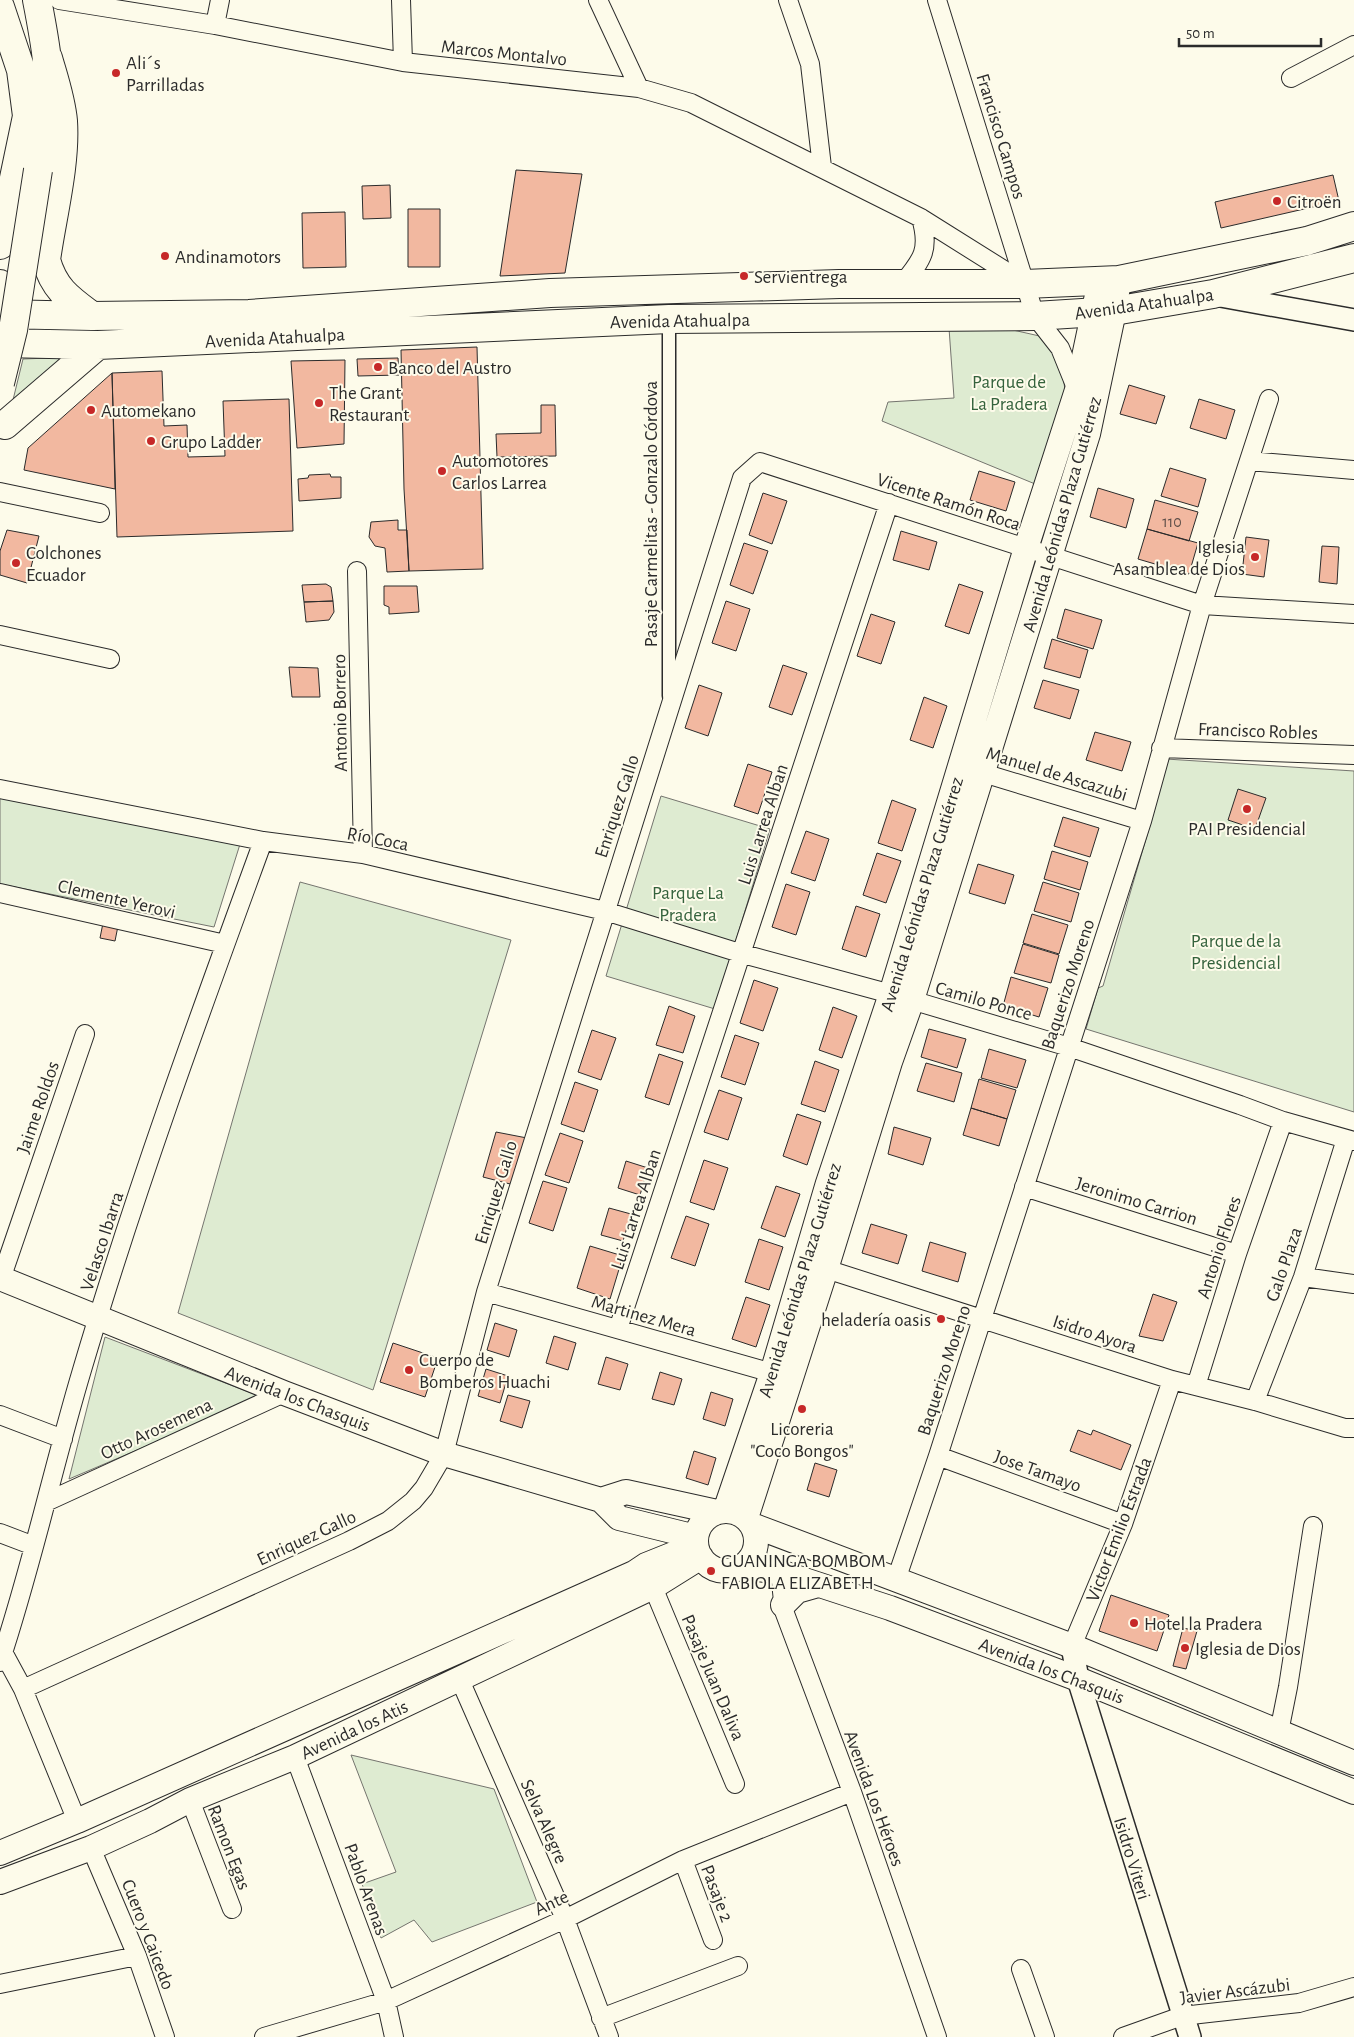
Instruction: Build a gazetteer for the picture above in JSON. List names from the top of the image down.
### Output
{
  "streets": {
    "main road": [
      "Avenida Atahualpa",
      "Avenida Leónidas Plaza Gutiérrez",
      "Avenida los Chasquis",
      "Avenida los Atis"
    ],
    "street": [
      "Marcos Montalvo",
      "Francisco Campos",
      "Vicente Ramón Roca",
      "Pasaje Carmelitas - Gonzalo Córdova",
      "Antonio Borrero",
      "Francisco Robles",
      "Manuel de Ascazubi",
      "Enriquez Gallo",
      "Luis Larrea Alban",
      "Río Coca",
      "Clemente Yerovi",
      "Baquerizo Moreno",
      "Camilo Ponce",
      "Jaime Roldos",
      "Jeronimo Carrion",
      "Velasco Ibarra",
      "Antonio Flores",
      "Galo Plaza",
      "Martinez Mera",
      "Isidro Ayora",
      "Otto Arosemena",
      "Jose Tamayo",
      "Victor Emilio Estrada",
      "Pasaje Juan Daliva",
      "Avenida Los Héroes",
      "Selva Alegre",
      "Ramon Egas",
      "Isidro Viteri",
      "Pablo Arenas",
      "Pasaje 2",
      "Ante",
      "Cuero y Caicedo",
      "Javier Ascázubi"
    ]
  },
  "crossings": [
    ["Marcos Montalvo", "Francisco Campos"],
    ["Marcos Montalvo", "Avenida Atahualpa"],
    ["Marcos Montalvo", "Avenida Leónidas Plaza Gutiérrez"],
    ["Francisco Campos", "Avenida Atahualpa"],
    ["Francisco Campos", "Avenida Leónidas Plaza Gutiérrez"],
    ["Avenida Atahualpa", "Pasaje Carmelitas - Gonzalo Córdova"],
    ["Avenida Atahualpa", "Avenida Leónidas Plaza Gutiérrez"],
    ["Vicente Ramón Roca", "Avenida Leónidas Plaza Gutiérrez"],
    ["Vicente Ramón Roca", "Enriquez Gallo"],
    ["Vicente Ramón Roca", "Luis Larrea Alban"],
    ["Vicente Ramón Roca", "Baquerizo Moreno"],
    ["Pasaje Carmelitas - Gonzalo Córdova", "Enriquez Gallo"],
    ["Avenida Leónidas Plaza Gutiérrez", "Manuel de Ascazubi"],
    ["Avenida Leónidas Plaza Gutiérrez", "Camilo Ponce"],
    ["Avenida Leónidas Plaza Gutiérrez", "Martinez Mera"],
    ["Avenida Leónidas Plaza Gutiérrez", "Isidro Ayora"],
    ["Avenida Leónidas Plaza Gutiérrez", "Avenida los Chasquis"],
    ["Avenida Leónidas Plaza Gutiérrez", "Avenida los Atis"],
    ["Antonio Borrero", "Río Coca"],
    ["Francisco Robles", "Baquerizo Moreno"],
    ["Manuel de Ascazubi", "Baquerizo Moreno"],
    ["Enriquez Gallo", "Río Coca"],
    ["Enriquez Gallo", "Martinez Mera"],
    ["Enriquez Gallo", "Avenida los Chasquis"],
    ["Luis Larrea Alban", "Río Coca"],
    ["Luis Larrea Alban", "Camilo Ponce"],
    ["Luis Larrea Alban", "Martinez Mera"],
    ["Río Coca", "Camilo Ponce"],
    ["Río Coca", "Velasco Ibarra"],
    ["Clemente Yerovi", "Velasco Ibarra"],
    ["Baquerizo Moreno", "Camilo Ponce"],
    ["Baquerizo Moreno", "Jeronimo Carrion"],
    ["Baquerizo Moreno", "Isidro Ayora"],
    ["Baquerizo Moreno", "Avenida los Chasquis"],
    ["Baquerizo Moreno", "Jose Tamayo"],
    ["Camilo Ponce", "Antonio Flores"],
    ["Camilo Ponce", "Galo Plaza"],
    ["Jaime Roldos", "Avenida los Chasquis"],
    ["Jeronimo Carrion", "Antonio Flores"],
    ["Velasco Ibarra", "Avenida los Chasquis"],
    ["Velasco Ibarra", "Otto Arosemena"],
    ["Antonio Flores", "Isidro Ayora"],
    ["Galo Plaza", "Isidro Ayora"],
    ["Isidro Ayora", "Victor Emilio Estrada"],
    ["Avenida los Chasquis", "Otto Arosemena"],
    ["Avenida los Chasquis", "Victor Emilio Estrada"],
    ["Avenida los Chasquis", "Avenida los Atis"],
    ["Avenida los Chasquis", "Avenida Los Héroes"],
    ["Avenida los Chasquis", "Isidro Viteri"],
    ["Jose Tamayo", "Victor Emilio Estrada"],
    ["Pasaje Juan Daliva", "Avenida los Atis"],
    ["Avenida los Atis", "Selva Alegre"],
    ["Avenida los Atis", "Ramon Egas"],
    ["Avenida los Atis", "Pablo Arenas"],
    ["Avenida los Atis", "Cuero y Caicedo"],
    ["Avenida Los Héroes", "Ante"],
    ["Selva Alegre", "Ante"],
    ["Isidro Viteri", "Javier Ascázubi"],
    ["Pablo Arenas", "Ante"],
    ["Pasaje 2", "Ante"]
  ],
  "parks": ["Parque de La Pradera", "Parque La Pradera", "Parque de la Presidencial"],
  "places": [
    "Ali´s Parrilladas",
    "Citroën",
    "Andinamotors",
    "Servientrega",
    "Banco del Austro",
    "The Grant Restaurant",
    "Automekano",
    "Grupo Ladder",
    "Automotores Carlos Larrea",
    "Iglesia Asamblea de Dios",
    "Colchones Ecuador",
    "PAI Presidencial",
    "heladería oasis",
    "Cuerpo de Bomberos Huachi",
    "Licoreria \"Coco Bongos\"",
    "GUANINGA BOMBOM FABIOLA ELIZABETH",
    "Hotel la Pradera",
    "Iglesia de Dios"
  ],
  "house_numbers": ["110"],
  "scale_bar": "50 m"
}
